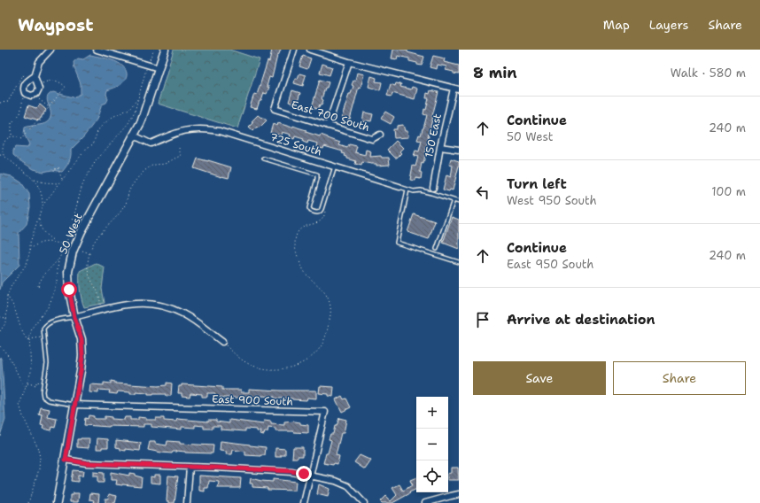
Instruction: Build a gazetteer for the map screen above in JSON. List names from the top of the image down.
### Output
{
  "streets": {
    "street": [
      "East 700 South",
      "150 East",
      "725 South",
      "50 West",
      "East 900 South"
    ]
  },
  "crossings": [
    ["725 South", "50 West"],
    ["50 West", "East 900 South"]
  ],
  "page": {
    "header": "Waypost",
    "nav": ["Map", "Layers", "Share"],
    "heading": ["8 min", "Walk · 580 m"],
    "list": [
      ["Continue", "50 West", "240 m"],
      ["Turn left", "West 950 South", "100 m"],
      ["Continue", "East 950 South", "240 m"],
      "Arrive at destination"
    ],
    "buttons": ["Save", "Share"],
    "map_buttons": ["+", "−"]
  }
}
